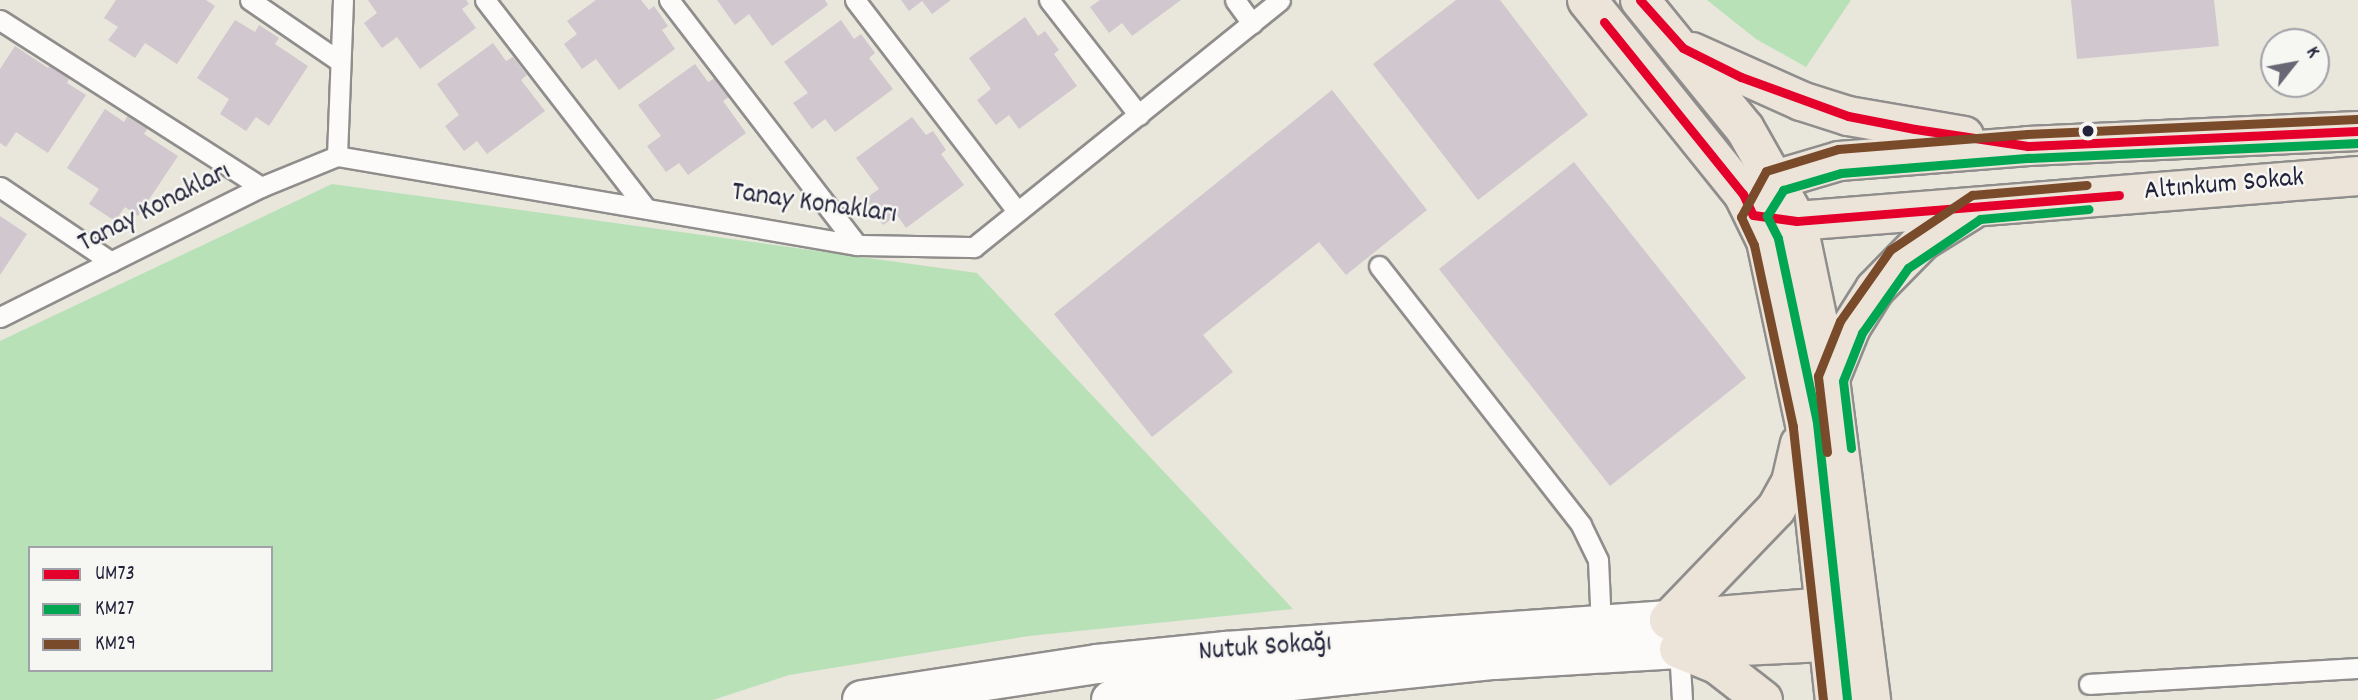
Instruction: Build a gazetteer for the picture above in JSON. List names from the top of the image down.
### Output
{
  "streets": {
    "main road": ["Altınkum Sokak"],
    "street": ["Nutuk Sokağı"],
    "lane": ["Tanay Konakları"]
  },
  "lines": ["transit line UM73", "transit line KM29", "transit line KM27"],
  "legend": ["UM73", "KM27", "KM29"],
  "north": "top right"
}
